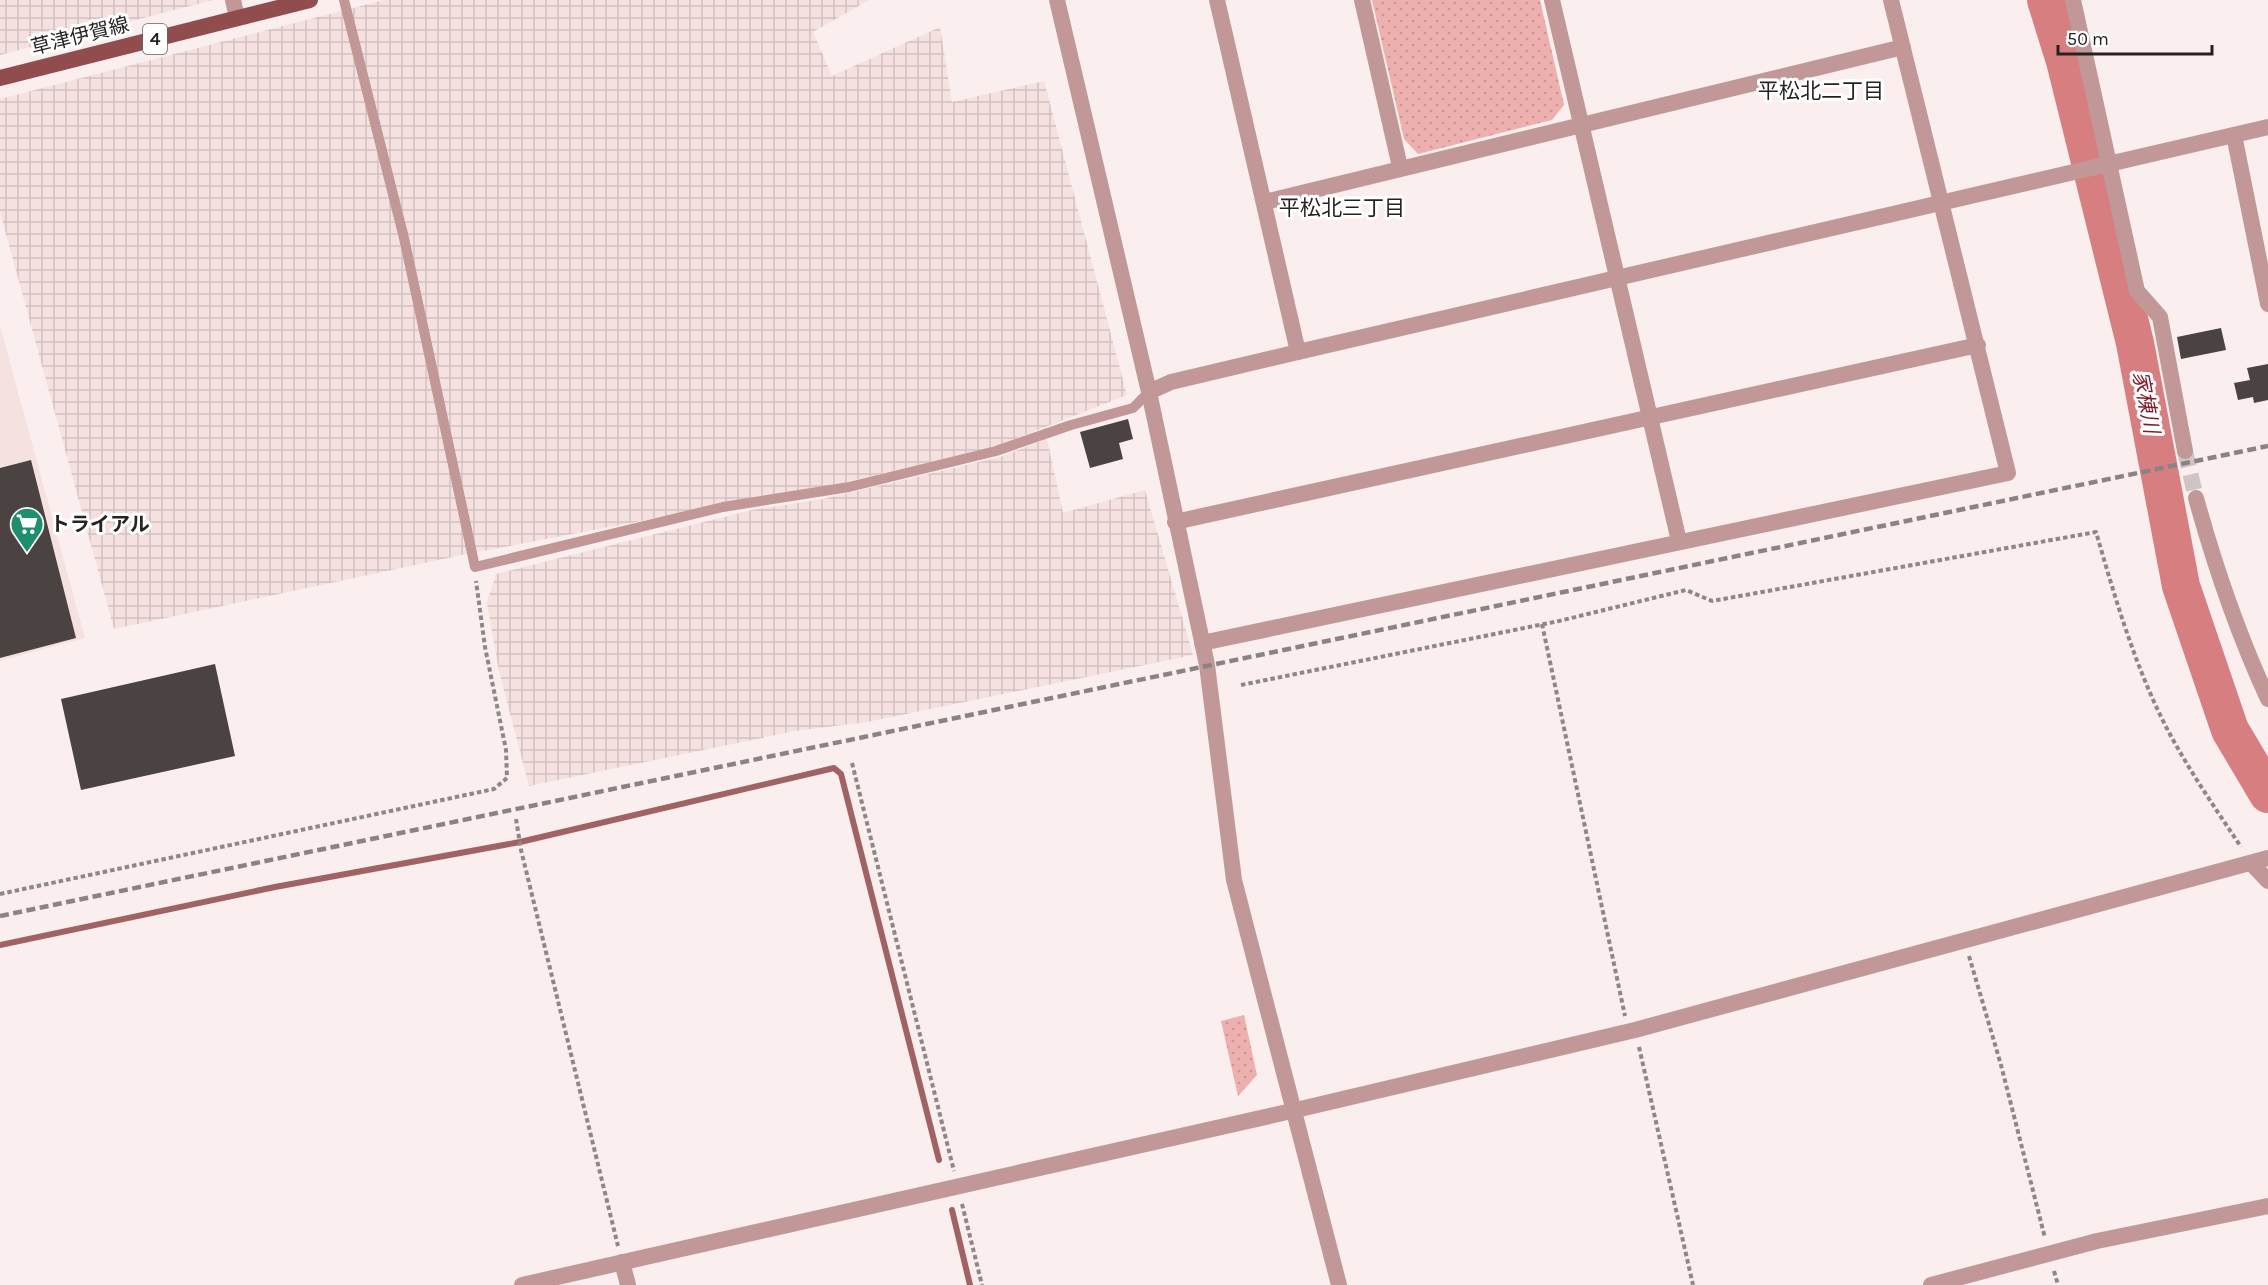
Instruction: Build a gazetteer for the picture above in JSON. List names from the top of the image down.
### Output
{
  "streets": {
    "main road": ["草津伊賀線", "4"]
  },
  "districts": ["平松北二丁目", "平松北三丁目"],
  "water": ["家棟川"],
  "places": {
    "supermarket": ["トライアル"]
  },
  "scale_bar": "50 m"
}
